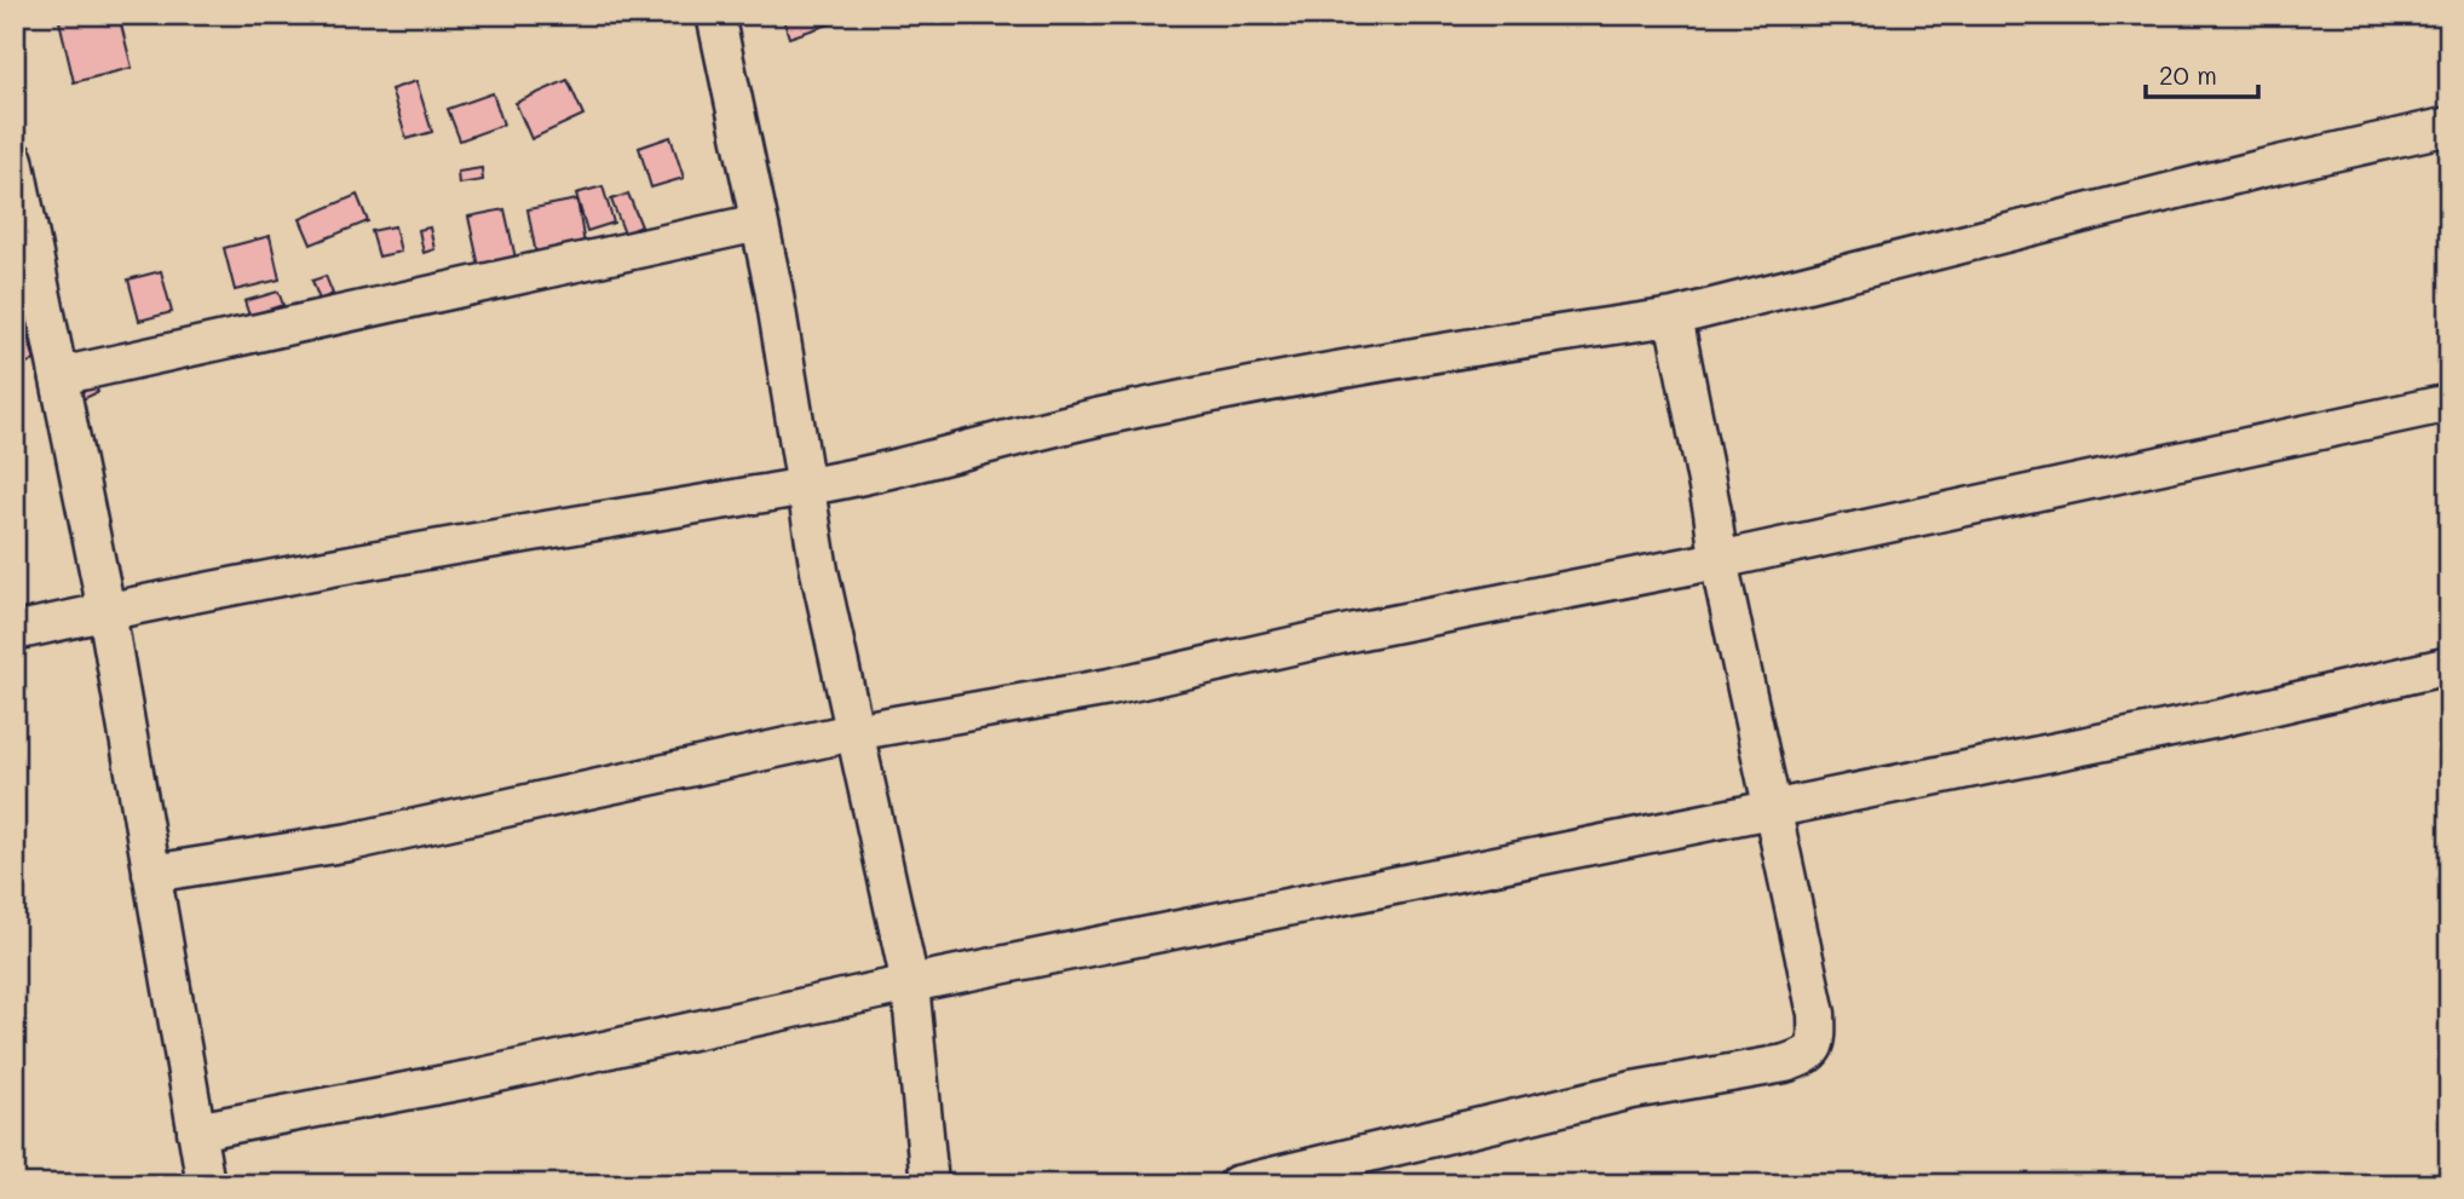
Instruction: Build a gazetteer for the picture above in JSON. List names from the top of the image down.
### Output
{
  "scale_bar": "20 m"
}
